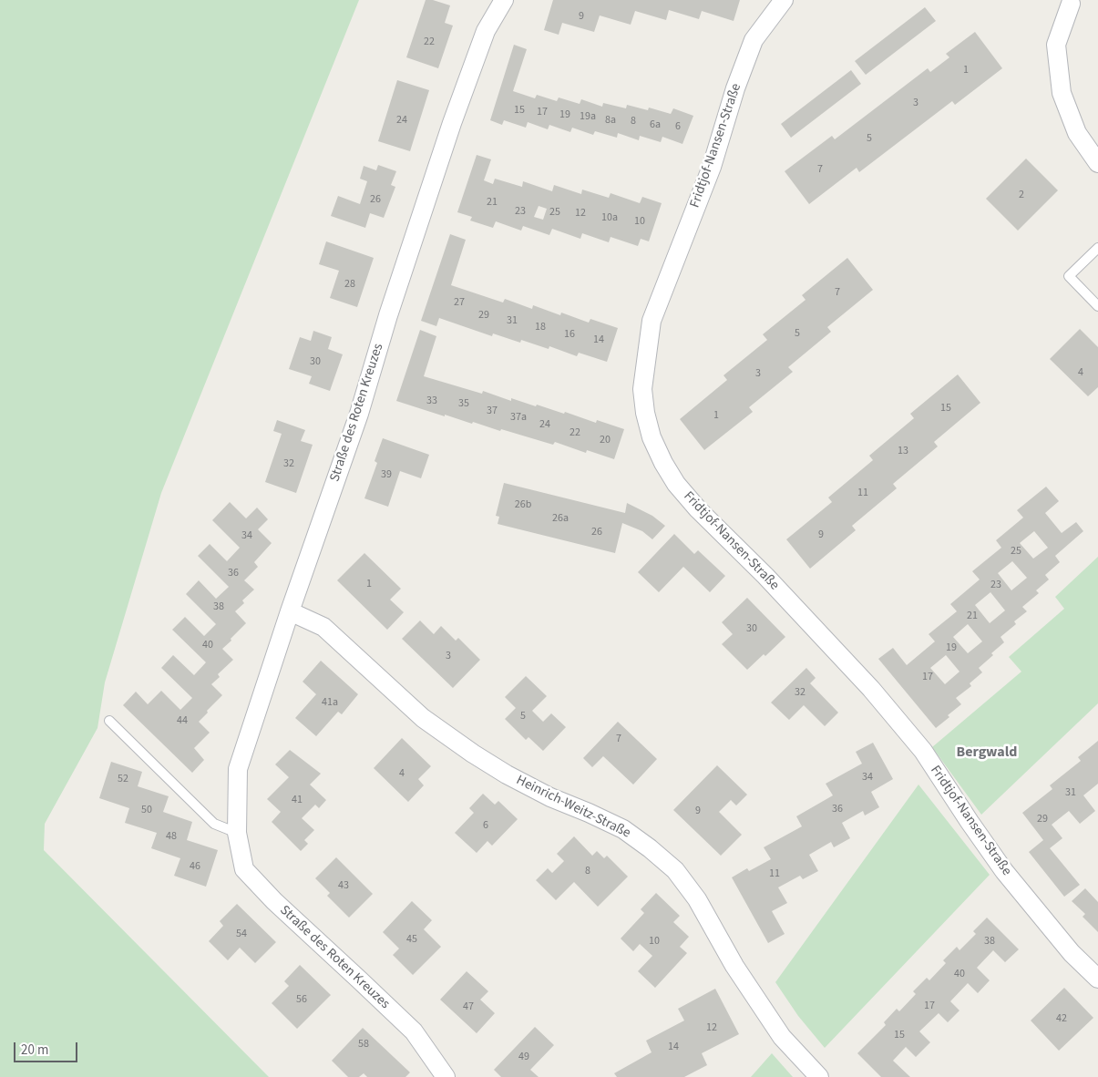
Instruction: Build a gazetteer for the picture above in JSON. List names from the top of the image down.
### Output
{
  "streets": {
    "street": ["Fridtjof-Nansen-Straße", "Straße des Roten Kreuzes", "Heinrich-Weitz-Straße"]
  },
  "crossings": [
    ["Straße des Roten Kreuzes", "Heinrich-Weitz-Straße"]
  ],
  "districts": ["Bergwald"],
  "house_numbers": [
    "9",
    "22",
    "1",
    "3",
    "15",
    "17",
    "19",
    "19a",
    "24",
    "8a",
    "8",
    "6a",
    "6",
    "5",
    "7",
    "2",
    "26",
    "21",
    "23",
    "25",
    "12",
    "10a",
    "10",
    "28",
    "7",
    "27",
    "29",
    "31",
    "18",
    "5",
    "16",
    "14",
    "30",
    "4",
    "3",
    "33",
    "35",
    "15",
    "37",
    "1",
    "37a",
    "24",
    "22",
    "20",
    "13",
    "32",
    "39",
    "11",
    "26b",
    "26a",
    "26",
    "9",
    "34",
    "25",
    "36",
    "1",
    "23",
    "38",
    "21",
    "30",
    "40",
    "19",
    "3",
    "17",
    "32",
    "41a",
    "5",
    "44",
    "7",
    "4",
    "34",
    "52",
    "31",
    "41",
    "36",
    "50",
    "9",
    "29",
    "6",
    "48",
    "46",
    "8",
    "11",
    "43",
    "54",
    "45",
    "10",
    "38",
    "40",
    "56",
    "17",
    "47",
    "42",
    "12",
    "15",
    "58",
    "14",
    "49"
  ],
  "scale_bar": "20 m"
}
